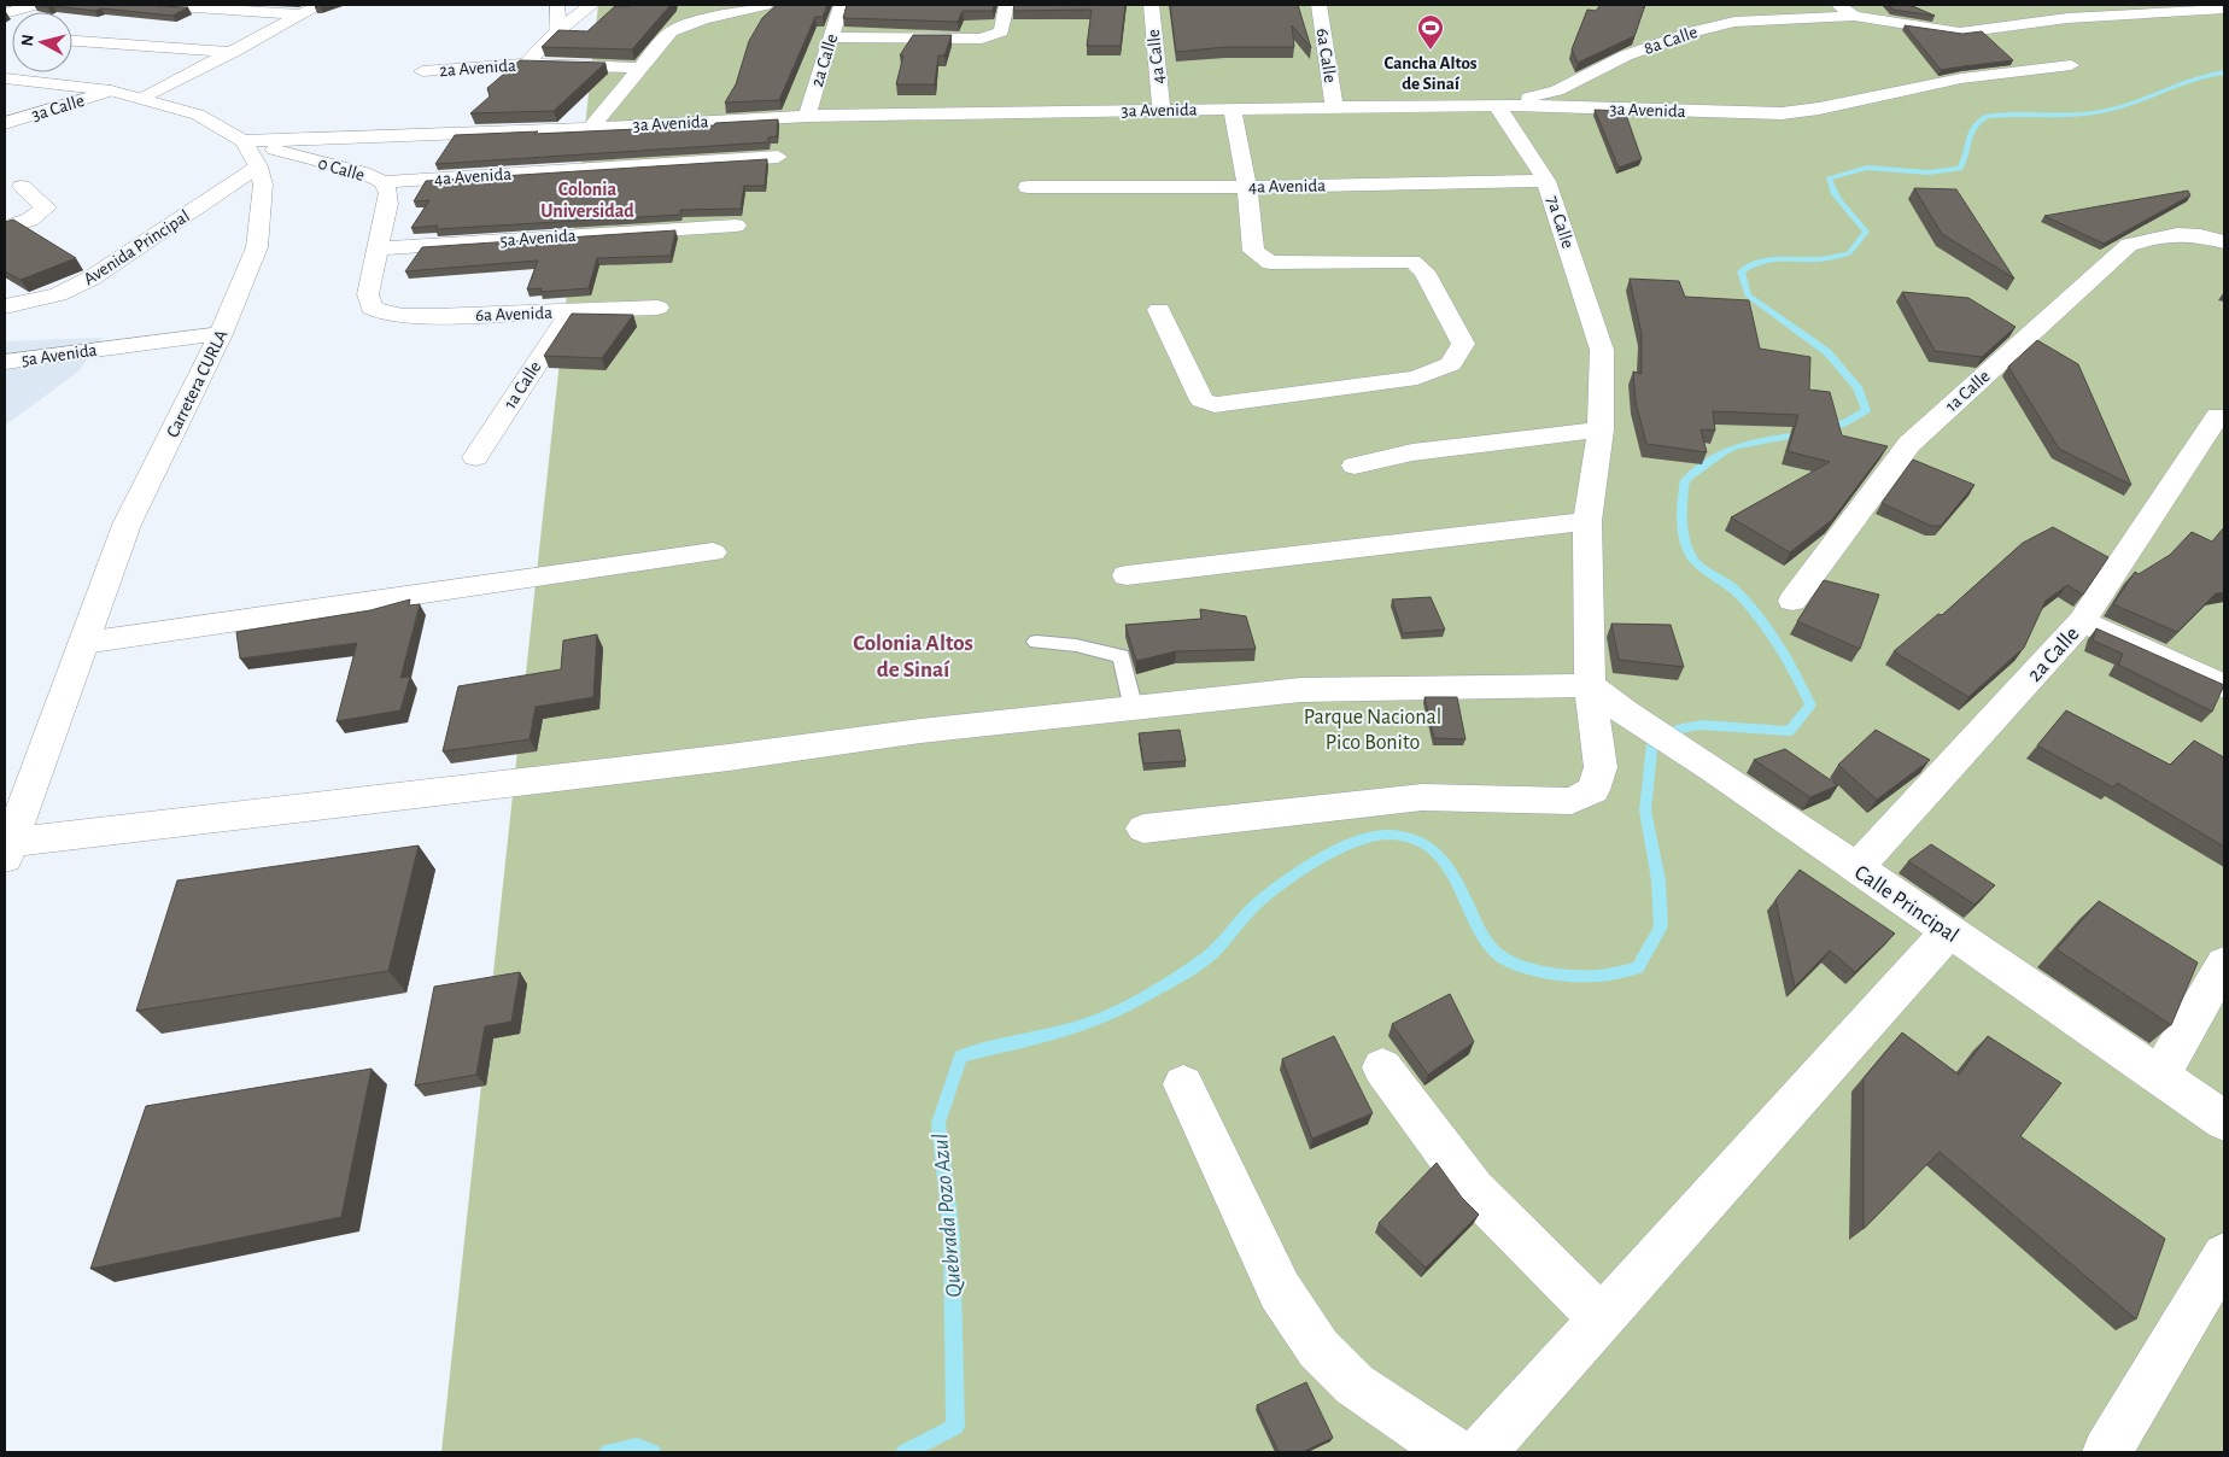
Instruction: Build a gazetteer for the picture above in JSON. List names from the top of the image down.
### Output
{
  "streets": {
    "street": [
      "8a Calle",
      "6a Calle",
      "4a Calle",
      "2a Calle",
      "2a Avenida",
      "3a Calle",
      "3a Avenida",
      "0 Calle",
      "4a Avenida",
      "7a Calle",
      "5a Avenida",
      "Avenida Principal",
      "6a Avenida",
      "Carretera CURLA",
      "1a Calle",
      "Calle Principal"
    ]
  },
  "crossings": [
    ["8a Calle", "3a Avenida"],
    ["8a Calle", "7a Calle"],
    ["6a Calle", "3a Avenida"],
    ["4a Calle", "3a Avenida"],
    ["2a Calle", "3a Avenida"],
    ["2a Calle", "Calle Principal"],
    ["3a Avenida", "0 Calle"],
    ["3a Avenida", "7a Calle"],
    ["3a Avenida", "Carretera CURLA"],
    ["0 Calle", "4a Avenida"],
    ["0 Calle", "5a Avenida"],
    ["0 Calle", "6a Avenida"],
    ["0 Calle", "Carretera CURLA"],
    ["4a Avenida", "7a Calle"],
    ["7a Calle", "Calle Principal"],
    ["5a Avenida", "Carretera CURLA"],
    ["Avenida Principal", "Carretera CURLA"],
    ["6a Avenida", "1a Calle"]
  ],
  "districts": ["Colonia Universidad", "Colonia Altos de Sinaí"],
  "water": ["Quebrada Pozo Azul"],
  "parks": ["Parque Nacional Pico Bonito"],
  "places": {
    "sports": ["Cancha Altos de Sinaí"]
  },
  "north": "left"
}
